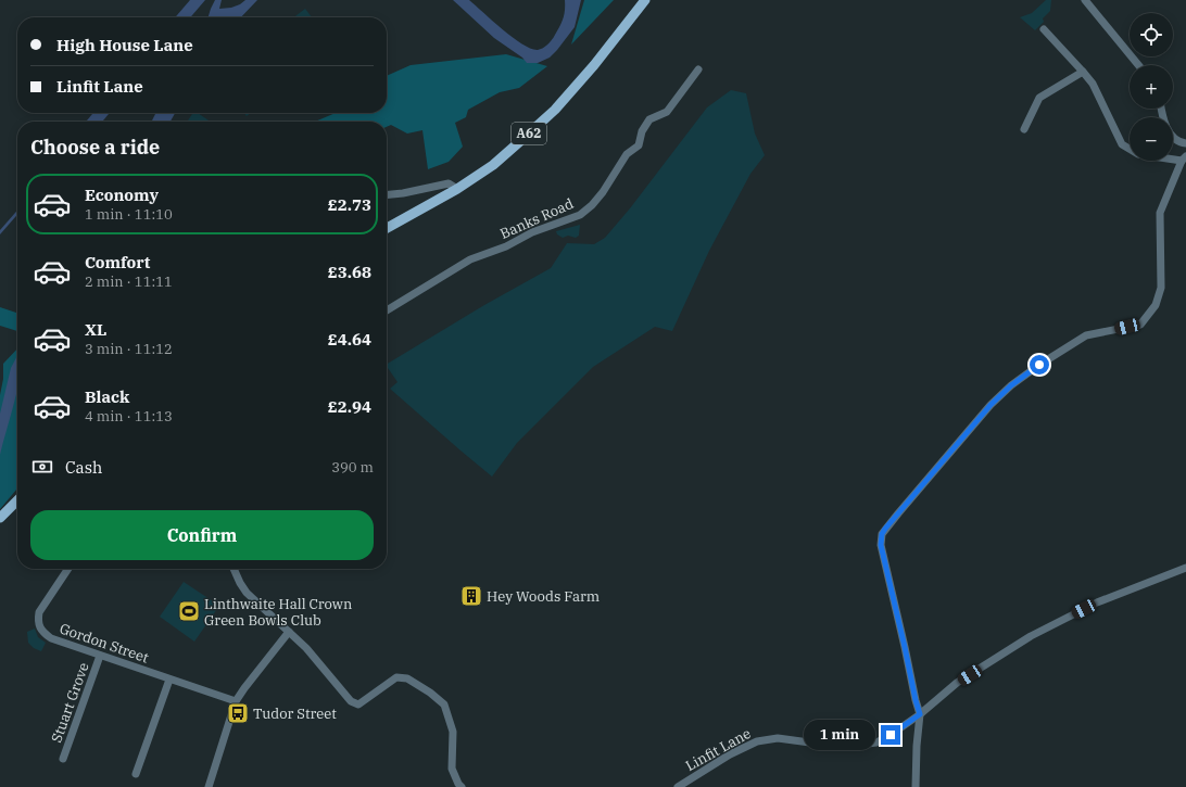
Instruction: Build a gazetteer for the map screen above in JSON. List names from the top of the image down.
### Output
{
  "streets": {
    "main road": ["A62"],
    "street": [
      "Banks Road",
      "Gordon Street",
      "Stuart Grove",
      "Linfit Lane"
    ]
  },
  "crossings": [
    ["Gordon Street", "Stuart Grove"]
  ],
  "places": {
    "building": ["Hey Woods Farm"],
    "sports": ["Linthwaite Hall Crown Green Bowls Club"],
    "bus stop": ["Tudor Street"]
  },
  "page": {
    "map_buttons": ["+", "−"],
    "banner": ["High House Lane", "Linfit Lane"],
    "heading": "Choose a ride",
    "list": [
      {
        "name": "Economy",
        "note": "1 min · 11:10",
        "value": "£2.73"
      },
      {
        "name": "Comfort",
        "note": "2 min · 11:11",
        "value": "£3.68"
      },
      {
        "name": "XL",
        "note": "3 min · 11:12",
        "value": "£4.64"
      },
      {
        "name": "Black",
        "note": "4 min · 11:13",
        "value": "£2.94"
      }
    ],
    "pay": ["Cash", "390 m"],
    "buttons": "Confirm",
    "bubble": "1 min"
  }
}
